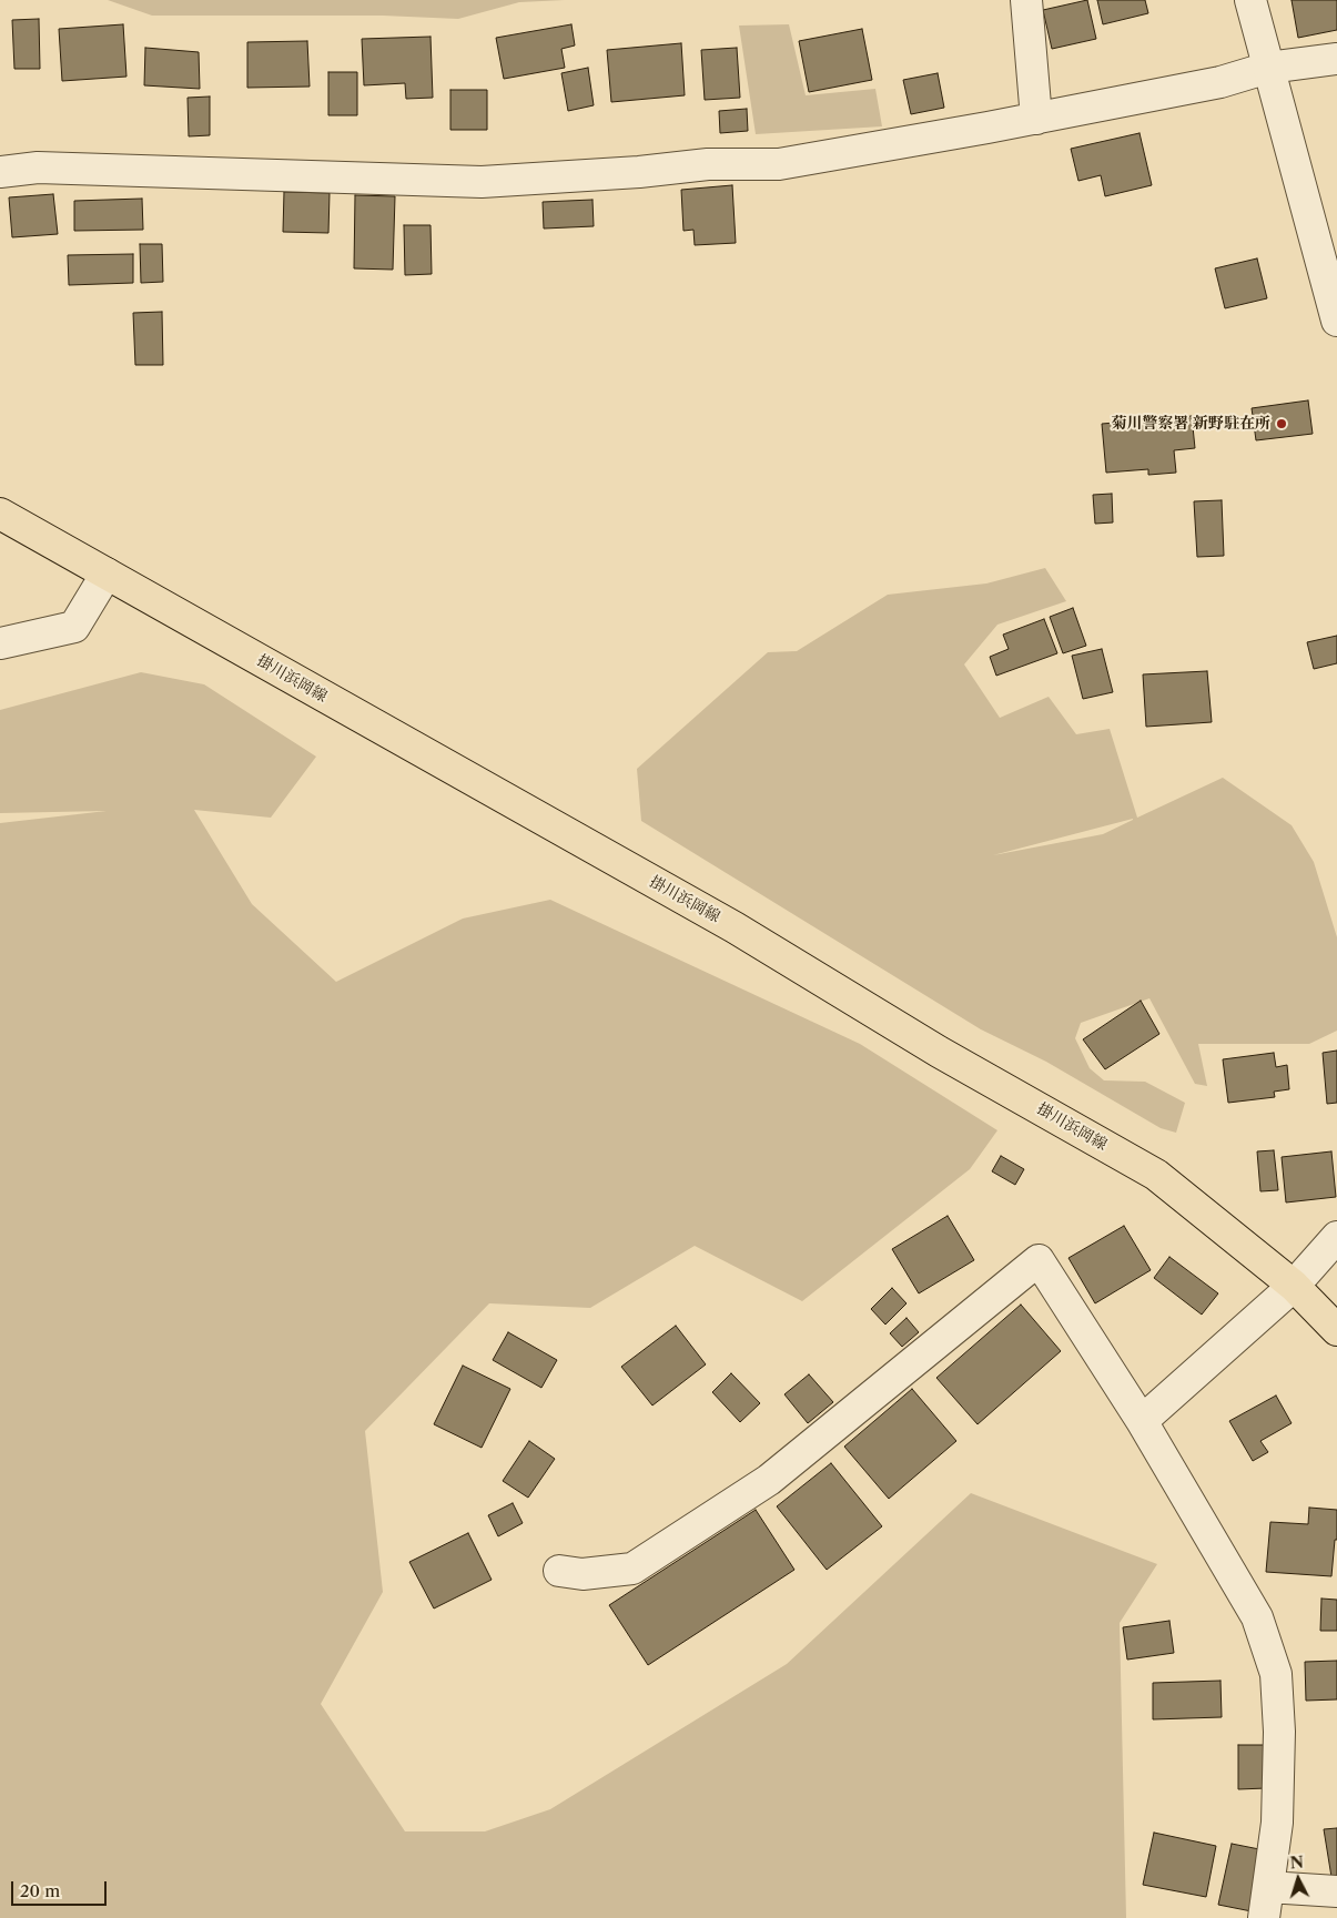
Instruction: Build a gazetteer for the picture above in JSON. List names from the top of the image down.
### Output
{
  "streets": {
    "main road": ["掛川浜岡線"]
  },
  "places": ["菊川警察署 新野駐在所"],
  "scale_bar": "20 m",
  "north": "top"
}
